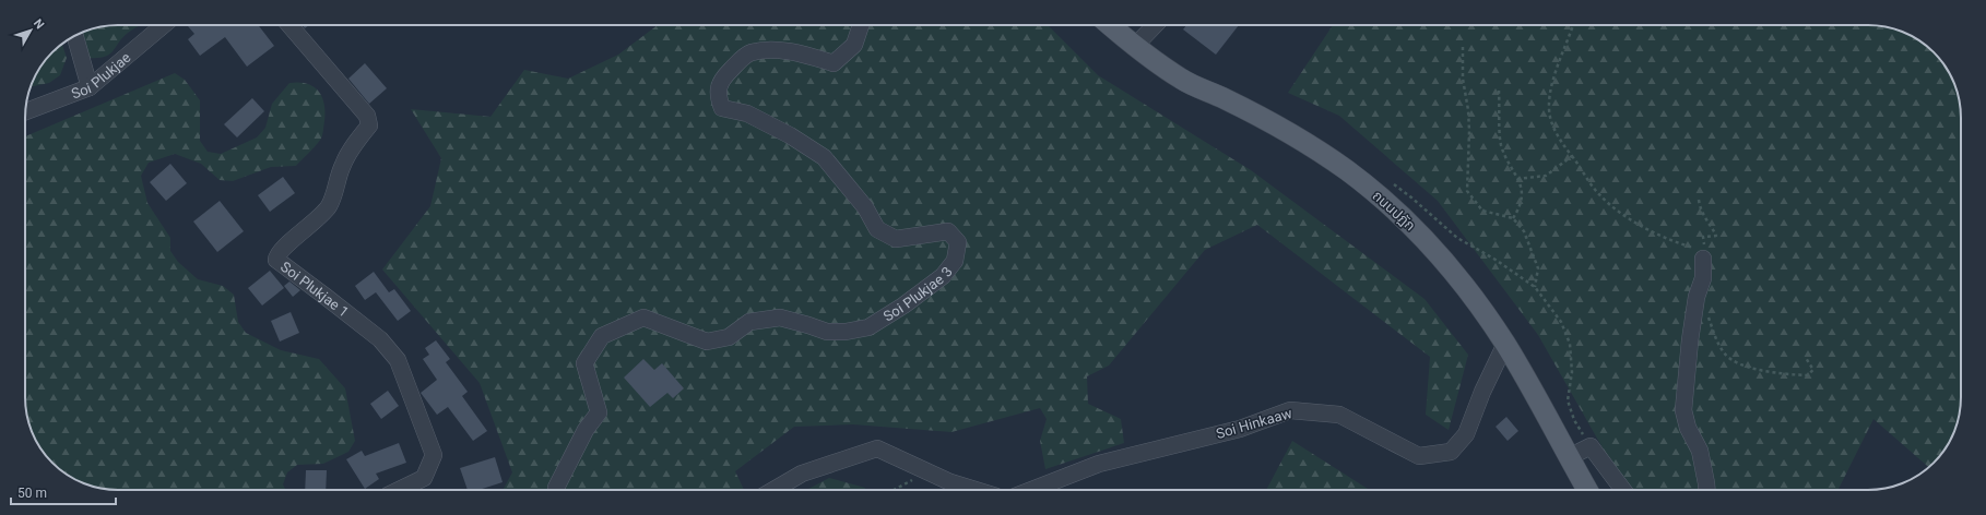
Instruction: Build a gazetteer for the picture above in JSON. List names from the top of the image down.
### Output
{
  "streets": {
    "main road": ["ถนนปฏัก"],
    "street": [
      "Soi Plukjae",
      "Soi Plukjae 1",
      "Soi Plukjae 3",
      "Soi Hinkaaw"
    ]
  },
  "crossings": [
    ["ถนนปฏัก", "Soi Hinkaaw"]
  ],
  "scale_bar": "50 m",
  "north": "top right"
}
